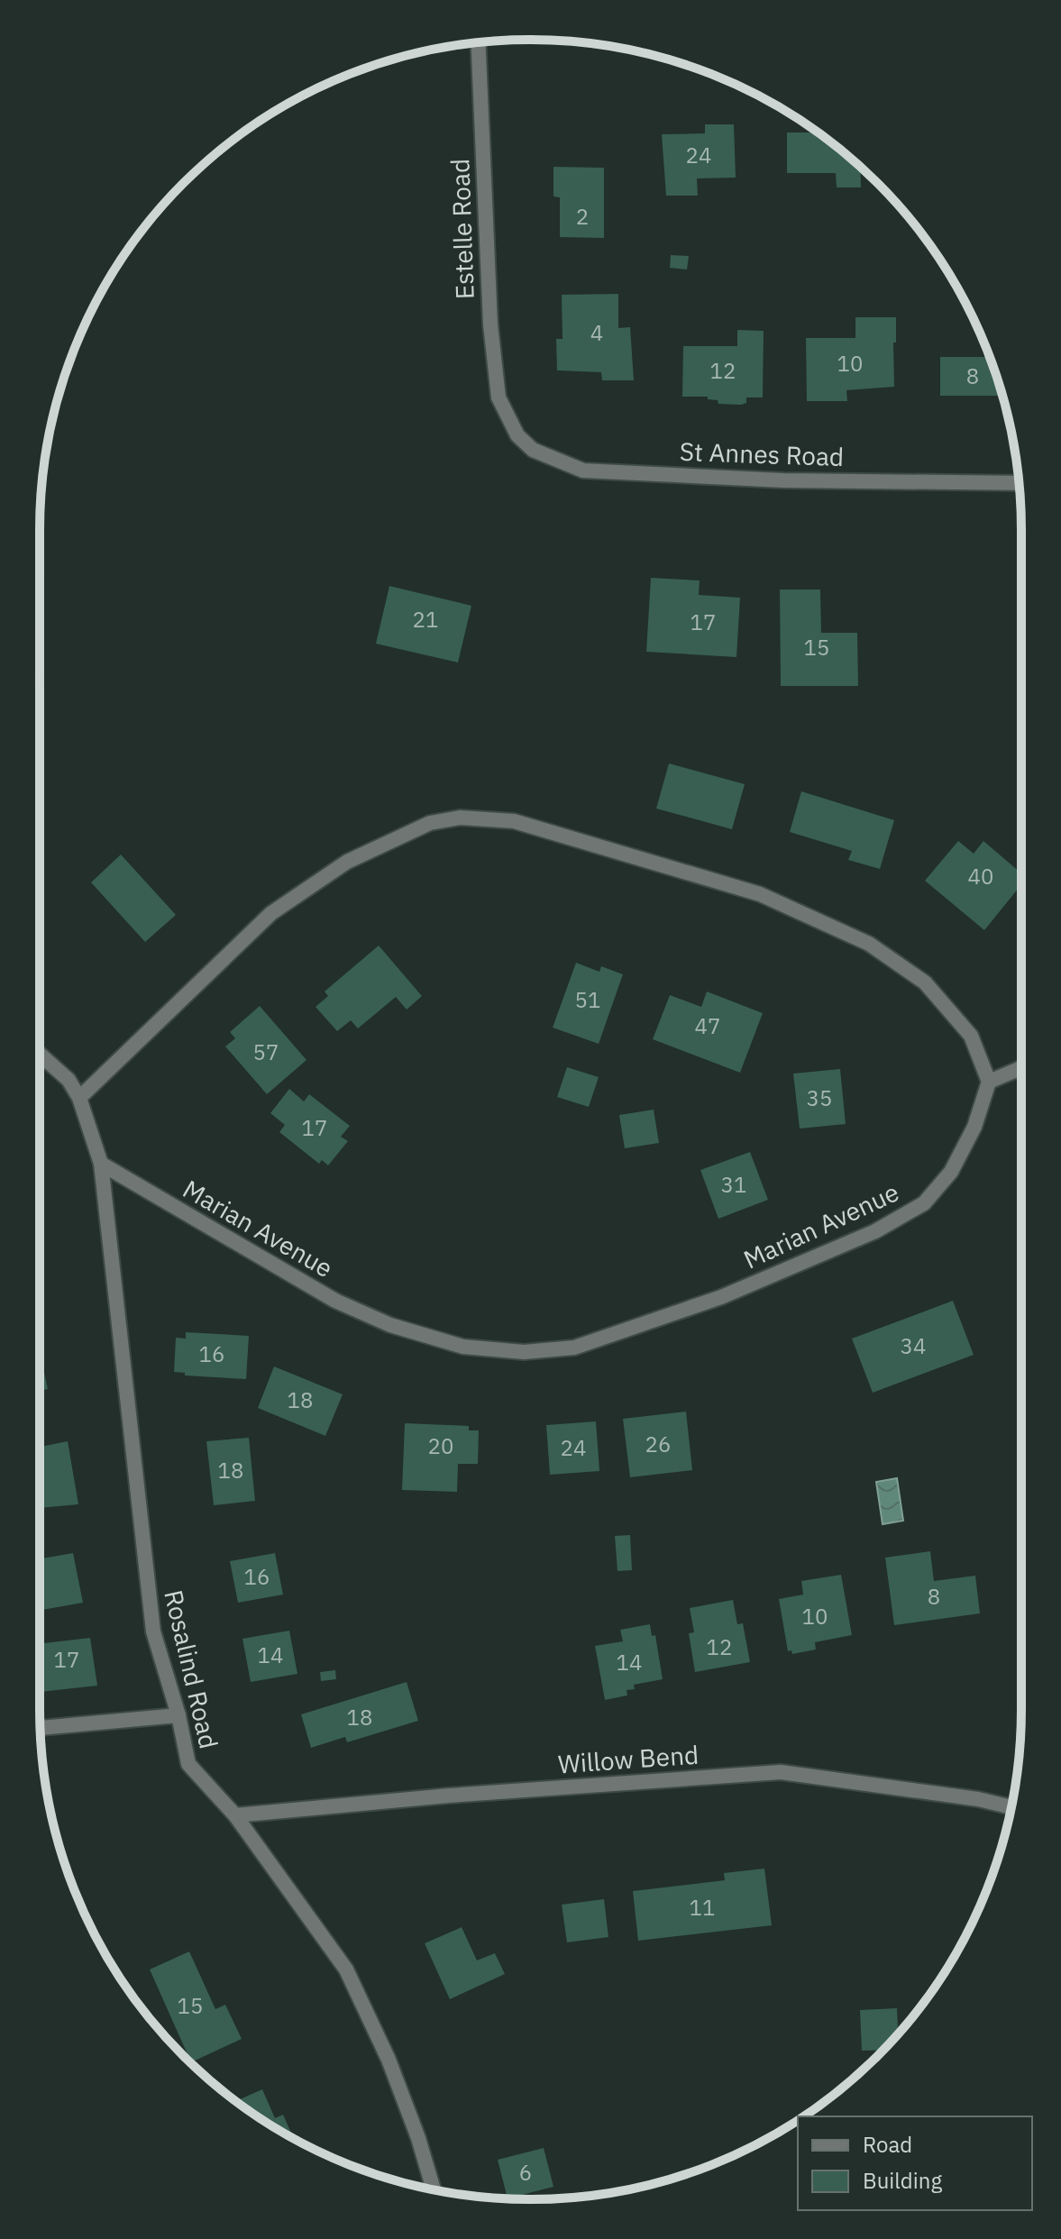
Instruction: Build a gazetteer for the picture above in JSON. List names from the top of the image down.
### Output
{
  "streets": {
    "street": [
      "Estelle Road",
      "St Annes Road",
      "Marian Avenue",
      "Rosalind Road",
      "Willow Bend"
    ]
  },
  "crossings": [
    ["Estelle Road", "St Annes Road"],
    ["Marian Avenue", "Rosalind Road"],
    ["Rosalind Road", "Willow Bend"]
  ],
  "house_numbers": [
    "24",
    "2",
    "4",
    "10",
    "12",
    "8",
    "21",
    "17",
    "15",
    "40",
    "51",
    "47",
    "57",
    "35",
    "17",
    "31",
    "34",
    "16",
    "18",
    "26",
    "20",
    "24",
    "18",
    "16",
    "8",
    "10",
    "12",
    "14",
    "17",
    "14",
    "18",
    "11",
    "15",
    "6"
  ],
  "legend": ["Road", "Building"]
}
